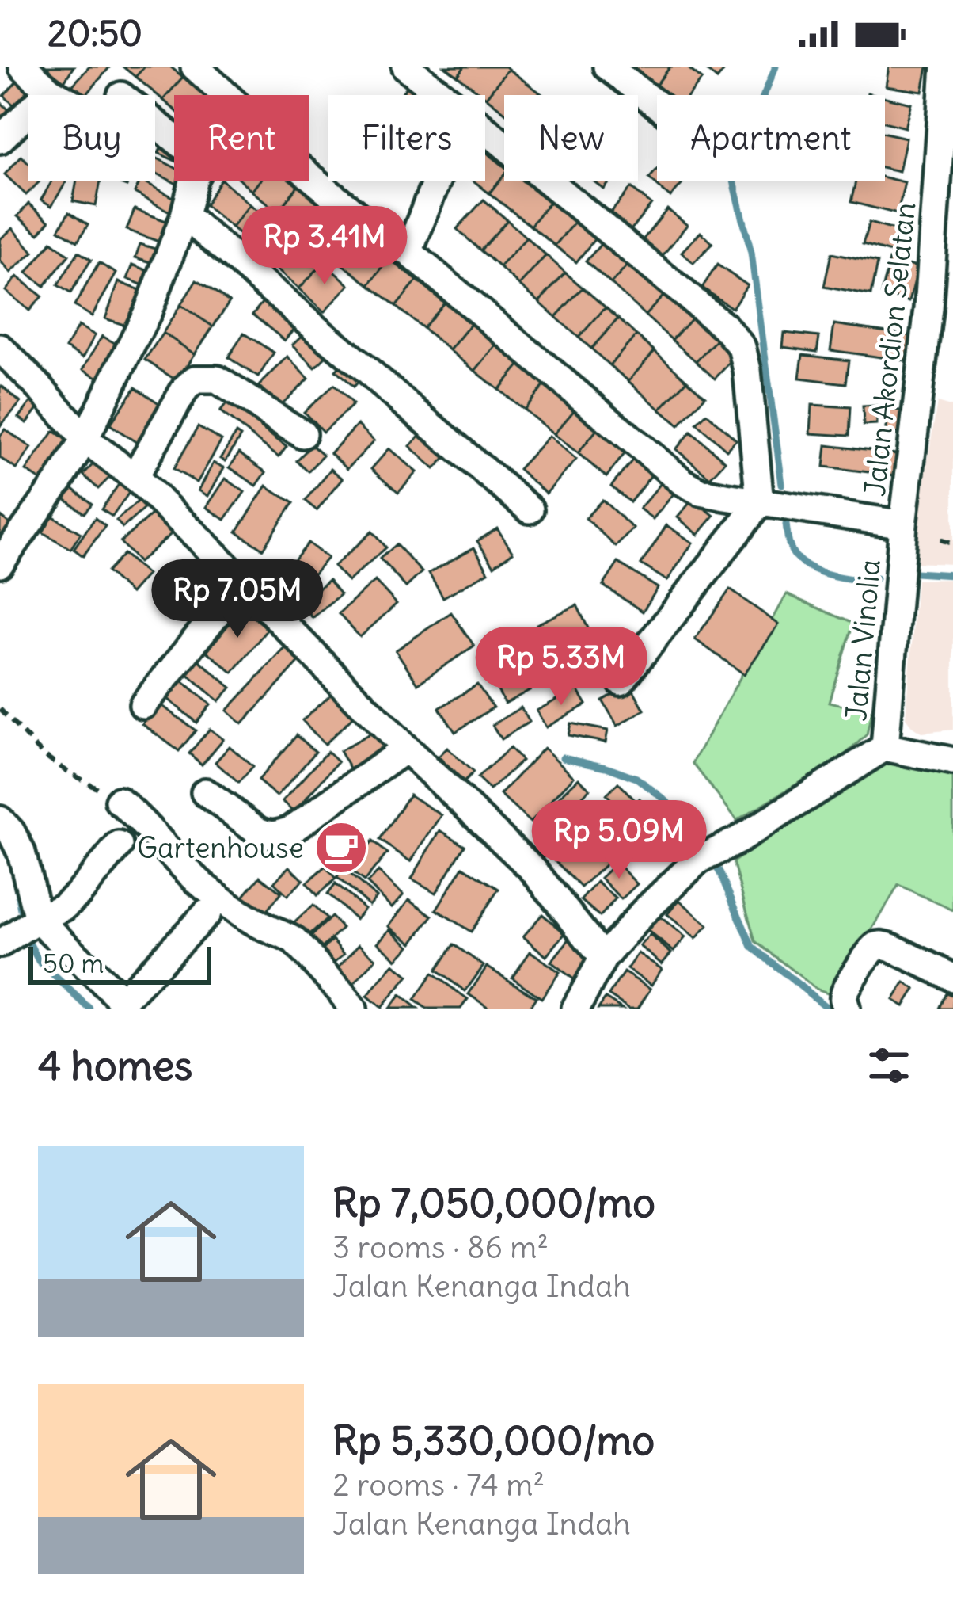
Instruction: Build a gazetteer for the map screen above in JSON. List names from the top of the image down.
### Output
{
  "streets": {
    "street": ["Jalan Akordion Selatan", "Jalan Vinolia"]
  },
  "crossings": [
    ["Jalan Akordion Selatan", "Jalan Vinolia"]
  ],
  "places": {
    "cafe": ["Gartenhouse"]
  },
  "scale_bar": "50 m",
  "page": {
    "status": "20:50",
    "chip": [
      "Buy",
      "Rent",
      "Filters",
      "New",
      "Apartment"
    ],
    "price": [
      "Rp 3.41M",
      "Rp 7.05M",
      "Rp 5.33M",
      "Rp 5.09M"
    ],
    "scale": "50 m",
    "heading": "4 homes",
    "list": [
      {
        "name": "Rp 7,050,000/mo",
        "note": "3 rooms · 86 m² · Jalan Kenanga Indah"
      },
      {
        "name": "Rp 5,330,000/mo",
        "note": "2 rooms · 74 m² · Jalan Kenanga Indah"
      }
    ]
  }
}
